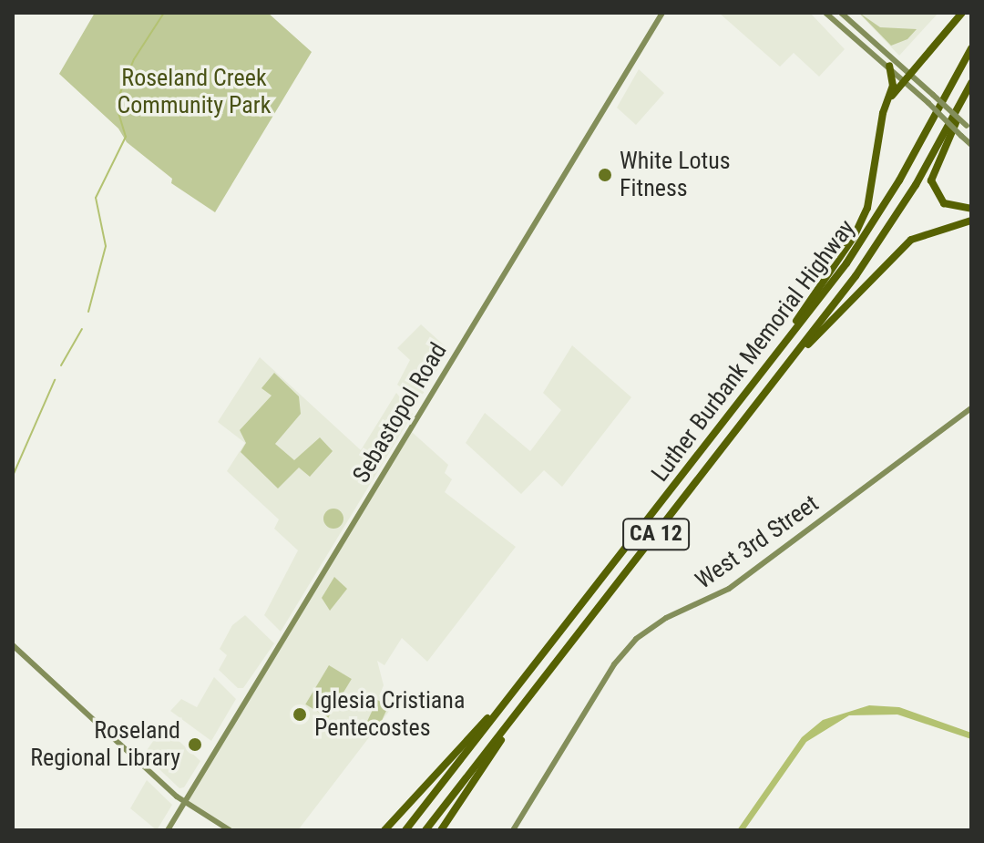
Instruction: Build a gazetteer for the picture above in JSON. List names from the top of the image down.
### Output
{
  "streets": {
    "highway": ["Luther Burbank Memorial Highway", "CA 12"],
    "main road": ["Sebastopol Road", "West 3rd Street"]
  },
  "parks": ["Roseland Creek Community Park"],
  "places": ["White Lotus Fitness", "Iglesia Cristiana Pentecostes", "Roseland Regional Library"]
}
